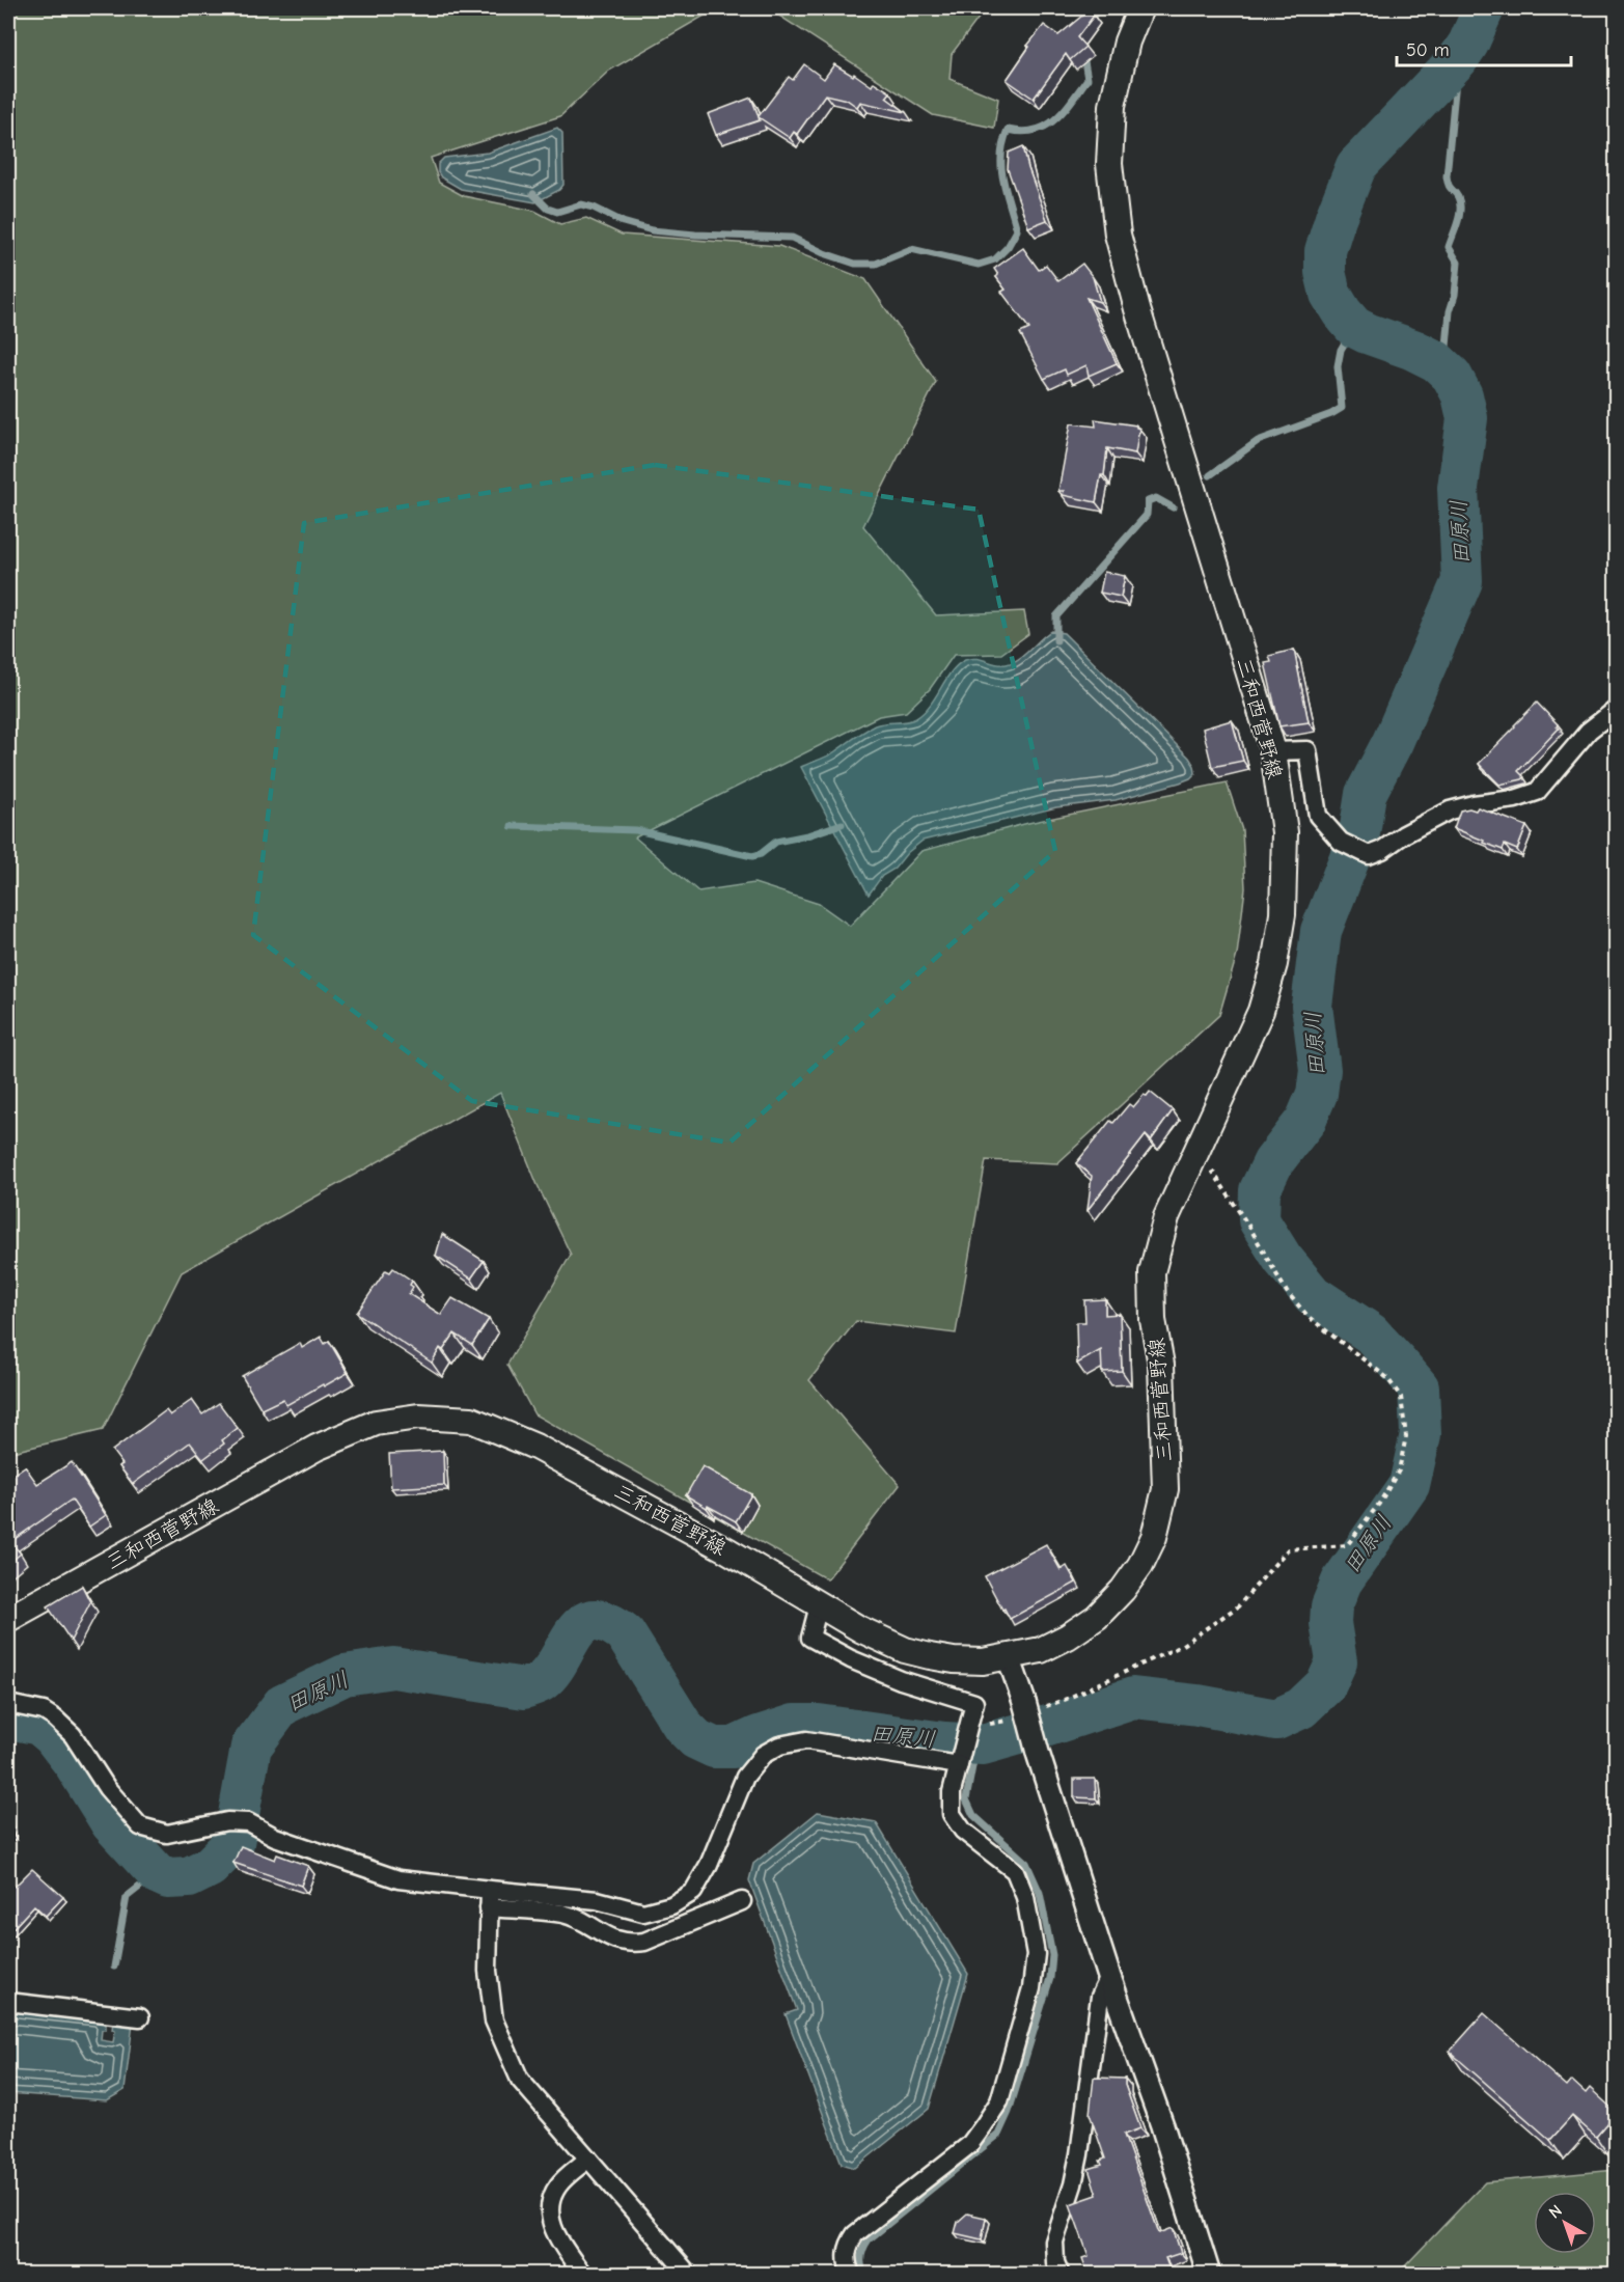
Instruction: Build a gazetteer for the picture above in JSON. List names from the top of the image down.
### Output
{
  "streets": {
    "main road": ["三和西菅野線"]
  },
  "water": ["田原川"],
  "scale_bar": "50 m",
  "north": "top left"
}
